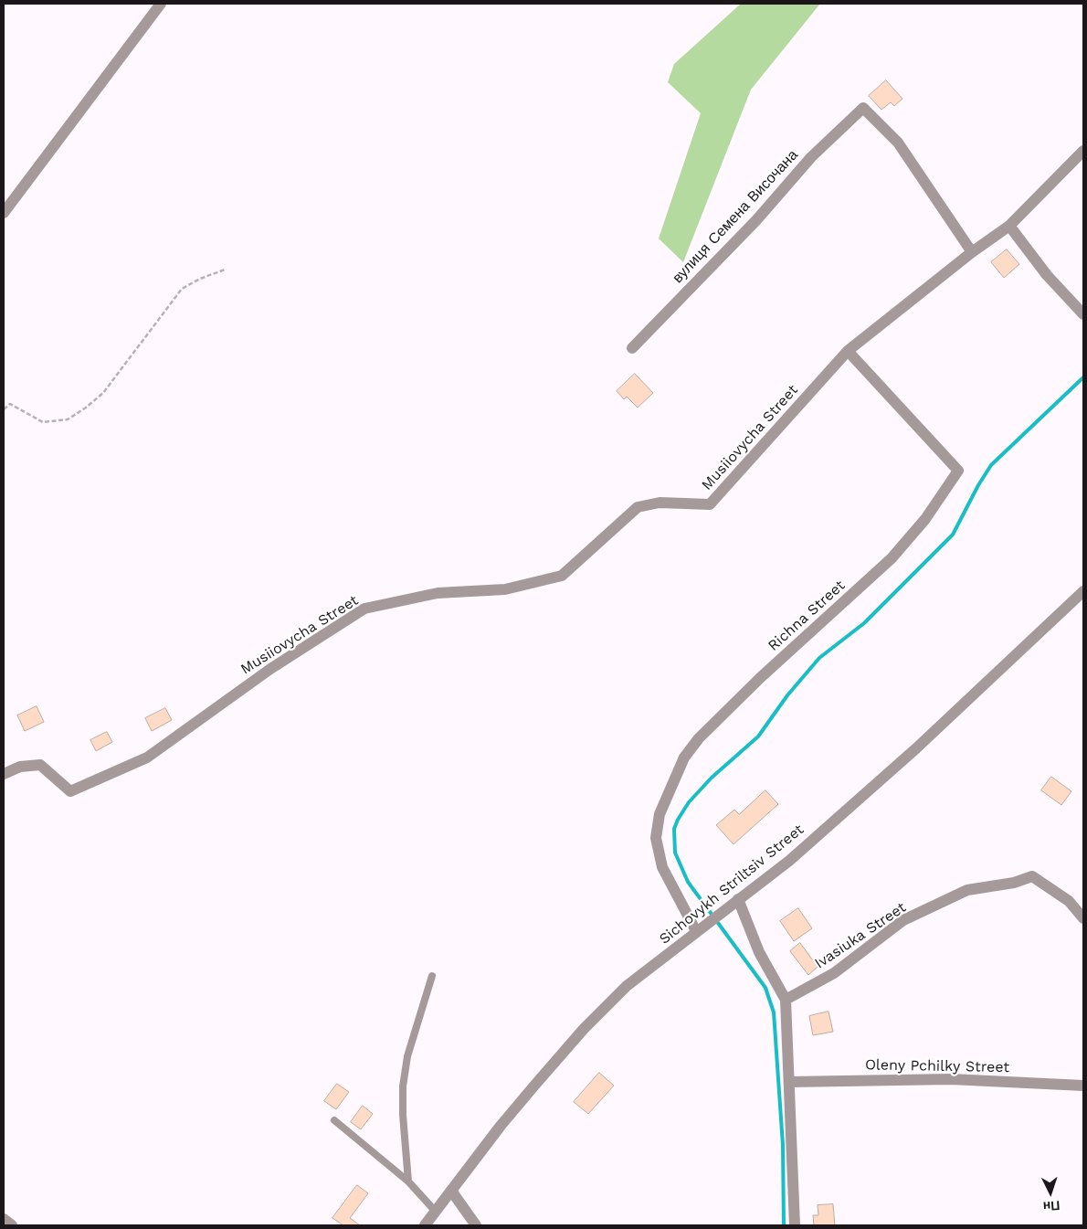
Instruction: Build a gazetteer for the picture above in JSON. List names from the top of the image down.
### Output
{
  "streets": {
    "street": [
      "вулиця Семена Височана",
      "Musiiovycha Street",
      "Richna Street",
      "Sichovykh Striltsiv Street",
      "Ivasiuka Street",
      "Oleny Pchilky Street"
    ]
  },
  "crossings": [
    ["вулиця Семена Височана", "Musiiovycha Street"],
    ["Musiiovycha Street", "Richna Street"],
    ["Richna Street", "Sichovykh Striltsiv Street"]
  ],
  "north": "bottom"
}
